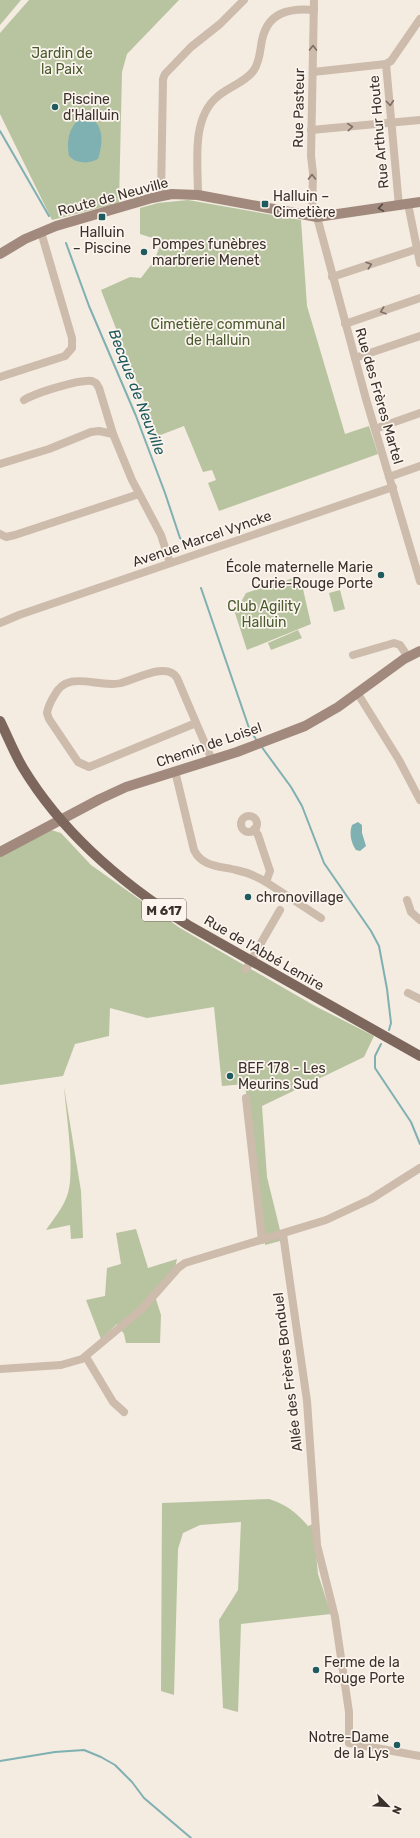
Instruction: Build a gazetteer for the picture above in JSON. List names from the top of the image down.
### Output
{
  "streets": {
    "main road": ["M 617", "Rue de l'Abbé Lemire"],
    "street": [
      "Rue Pasteur",
      "Rue Arthur Houte",
      "Route de Neuville",
      "Rue des Frères Martel",
      "Avenue Marcel Vyncke",
      "Chemin de Loisel",
      "Allée des Frères Bonduel"
    ]
  },
  "crossings": [
    ["Rue Pasteur", "Route de Neuville"],
    ["Rue Pasteur", "Rue des Frères Martel"],
    ["Rue Arthur Houte", "Route de Neuville"],
    ["Route de Neuville", "Rue des Frères Martel"],
    ["Rue des Frères Martel", "Avenue Marcel Vyncke"],
    ["Chemin de Loisel", "Rue de l'Abbé Lemire"]
  ],
  "one_way": ["Rue Pasteur"],
  "water": ["Becque de Neuville"],
  "parks": ["Jardin de la Paix", "Cimetière communal de Halluin", "Club Agility Halluin"],
  "places": {
    "other": [
      "Piscine d'Halluin",
      "Pompes funèbres marbrerie Menet",
      "École maternelle Marie Curie-Rouge Porte",
      "chronovillage",
      "BEF 178 - Les Meurins Sud",
      "Ferme de la Rouge Porte",
      "Notre-Dame de la Lys"
    ],
    "transit": ["Halluin – Cimetière", "Halluin – Piscine"]
  },
  "north": "bottom right"
}
